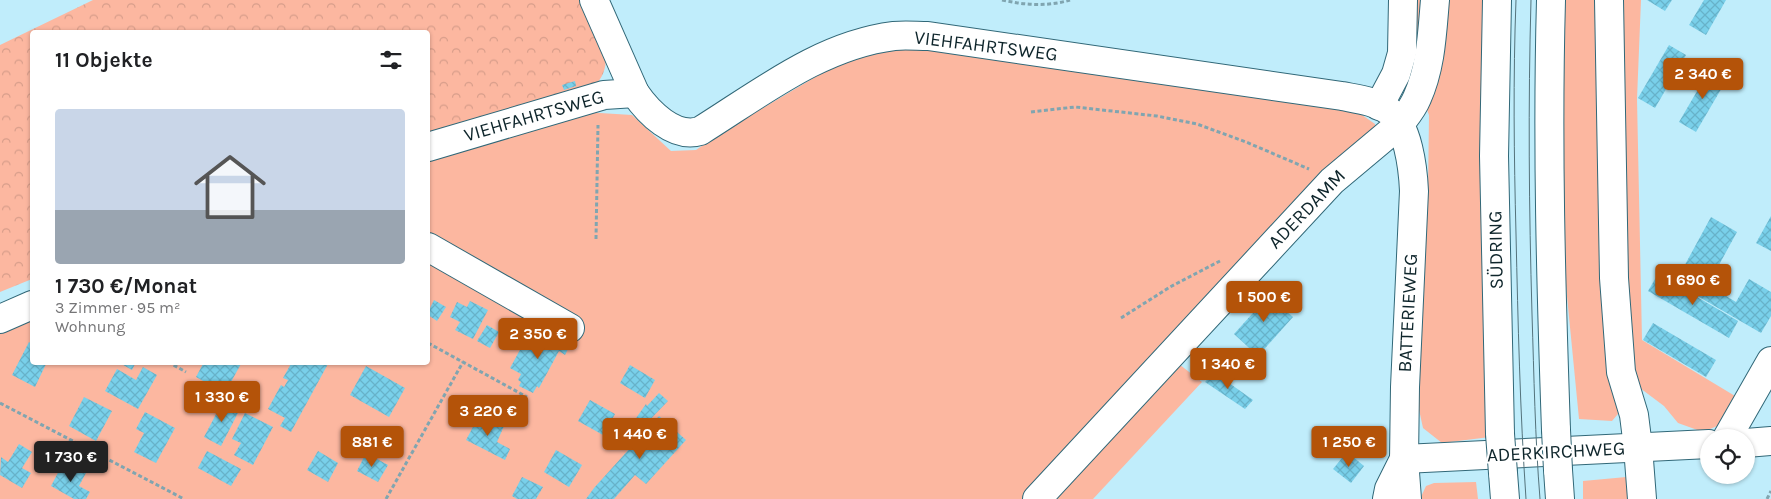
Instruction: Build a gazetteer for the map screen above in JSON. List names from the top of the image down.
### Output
{
  "streets": {
    "street": [
      "VIEHFAHRTSWEG",
      "ADERDAMM",
      "SÜDRING",
      "BATTERIEWEG",
      "ADERKIRCHWEG"
    ]
  },
  "crossings": [
    ["VIEHFAHRTSWEG", "ADERDAMM"],
    ["VIEHFAHRTSWEG", "BATTERIEWEG"],
    ["ADERDAMM", "BATTERIEWEG"],
    ["BATTERIEWEG", "ADERKIRCHWEG"]
  ],
  "page": {
    "heading": "11 Objekte",
    "price": [
      "2 340 €",
      "1 690 €",
      "1 500 €",
      "2 350 €",
      "1 340 €",
      "1 330 €",
      "3 220 €",
      "1 440 €",
      "881 €",
      "1 250 €",
      "1 730 €"
    ],
    "list": [
      {
        "name": "1 730 €/Monat",
        "note": "3 Zimmer · 95 m² · Wohnung"
      }
    ]
  }
}
